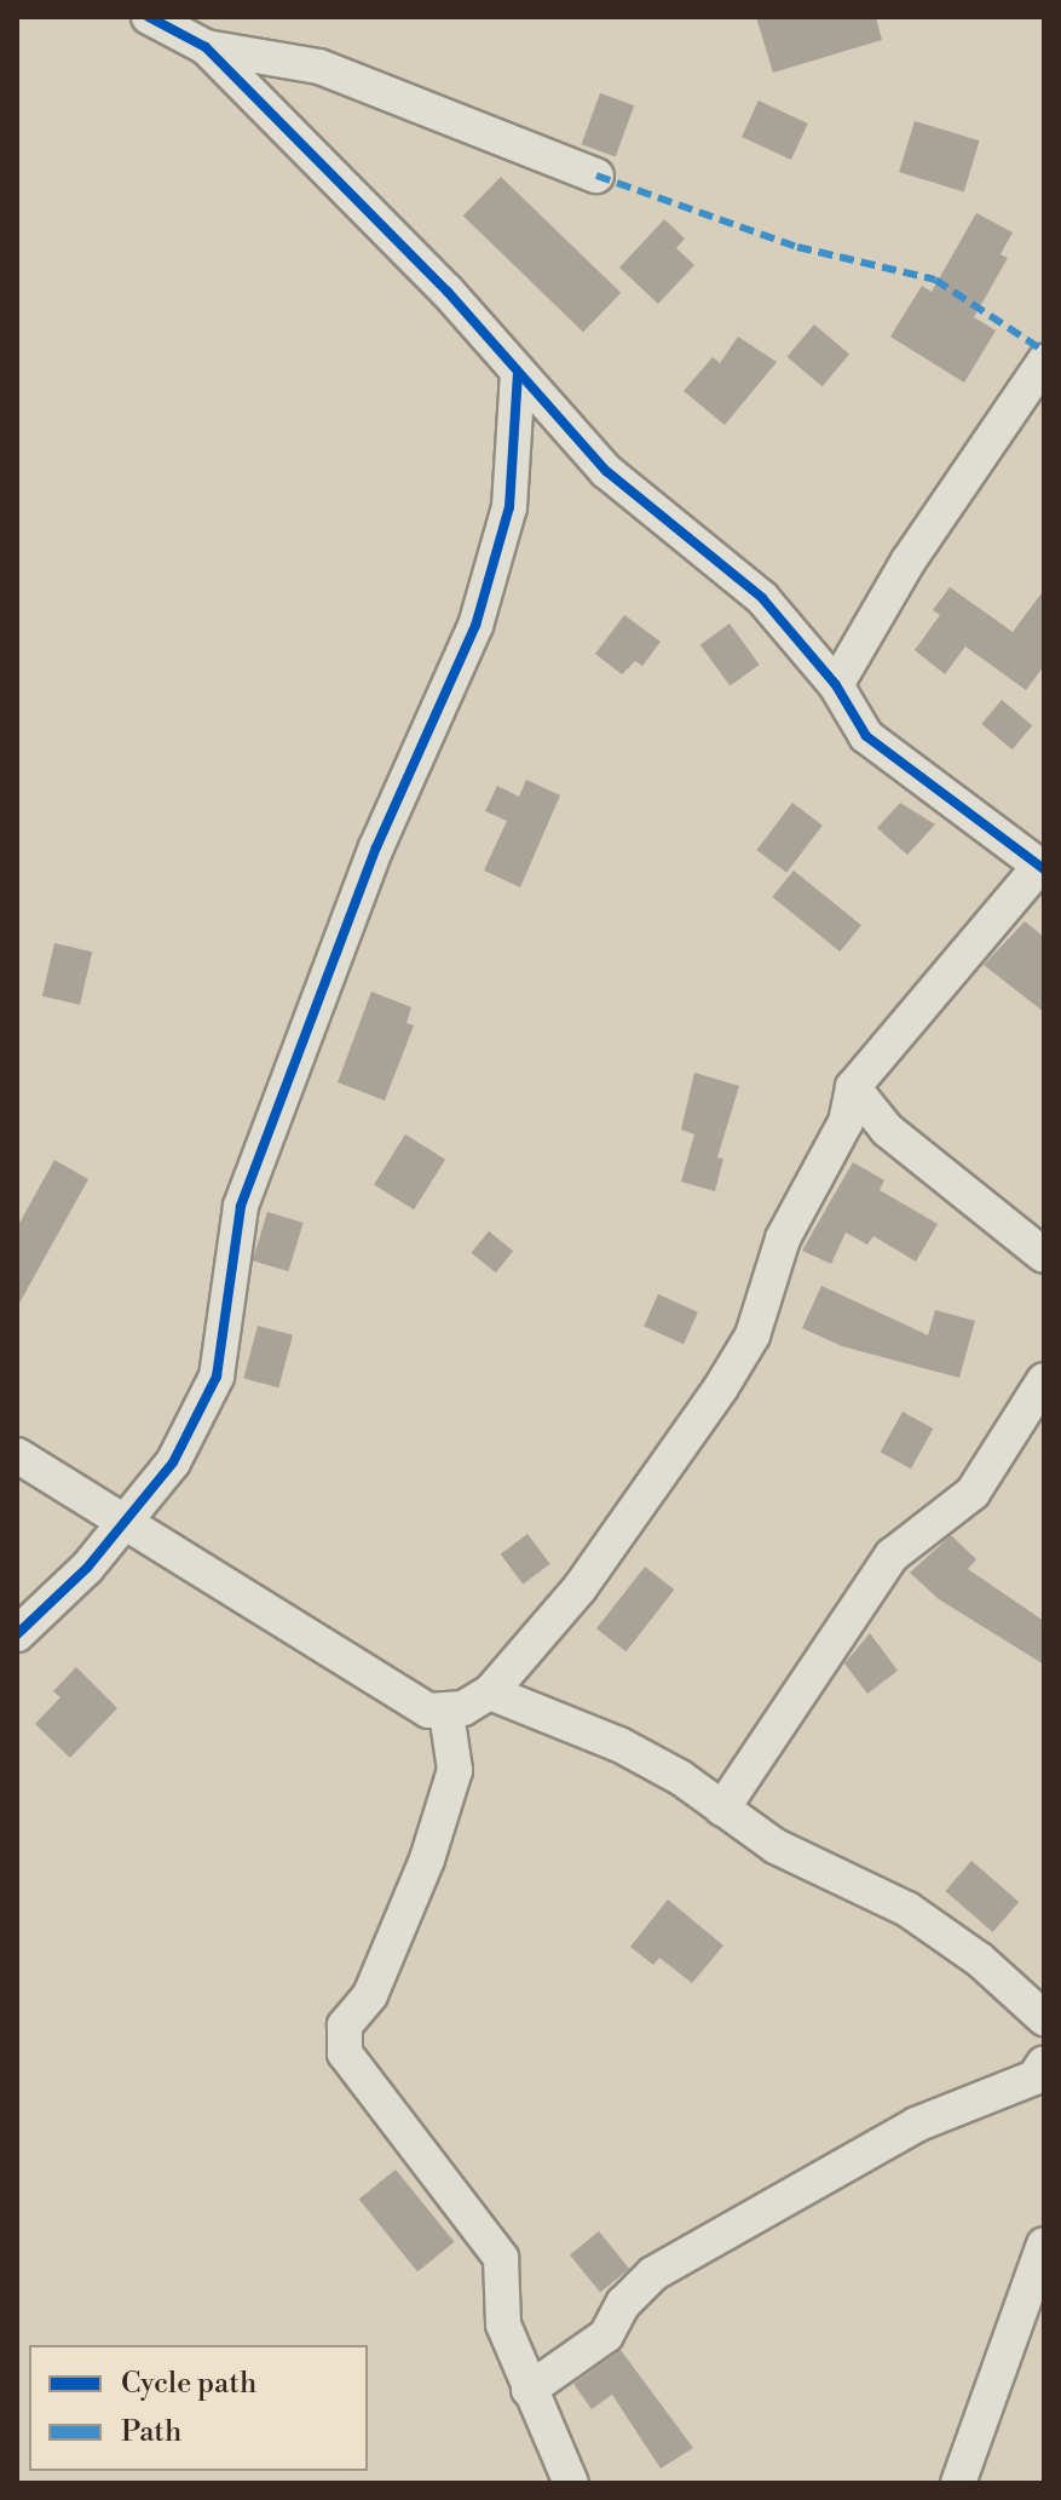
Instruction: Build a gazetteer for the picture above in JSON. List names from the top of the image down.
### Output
{
  "legend": ["Cycle path", "Path"]
}
